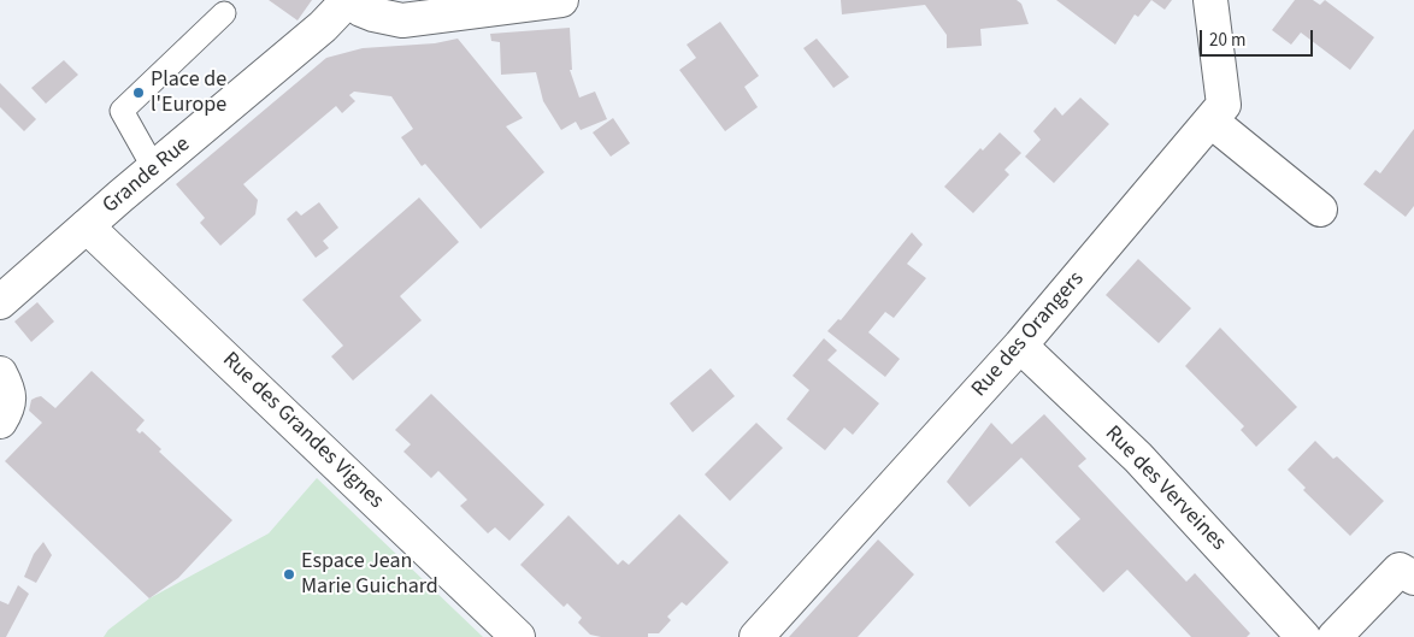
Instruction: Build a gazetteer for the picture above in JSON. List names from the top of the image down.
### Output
{
  "streets": {
    "street": [
      "Grande Rue",
      "Rue des Orangers",
      "Rue des Grandes Vignes",
      "Rue des Verveines"
    ]
  },
  "crossings": [
    ["Grande Rue", "Rue des Grandes Vignes"],
    ["Rue des Orangers", "Rue des Verveines"]
  ],
  "places": ["Place de l'Europe", "Espace Jean Marie Guichard"],
  "scale_bar": "20 m"
}
